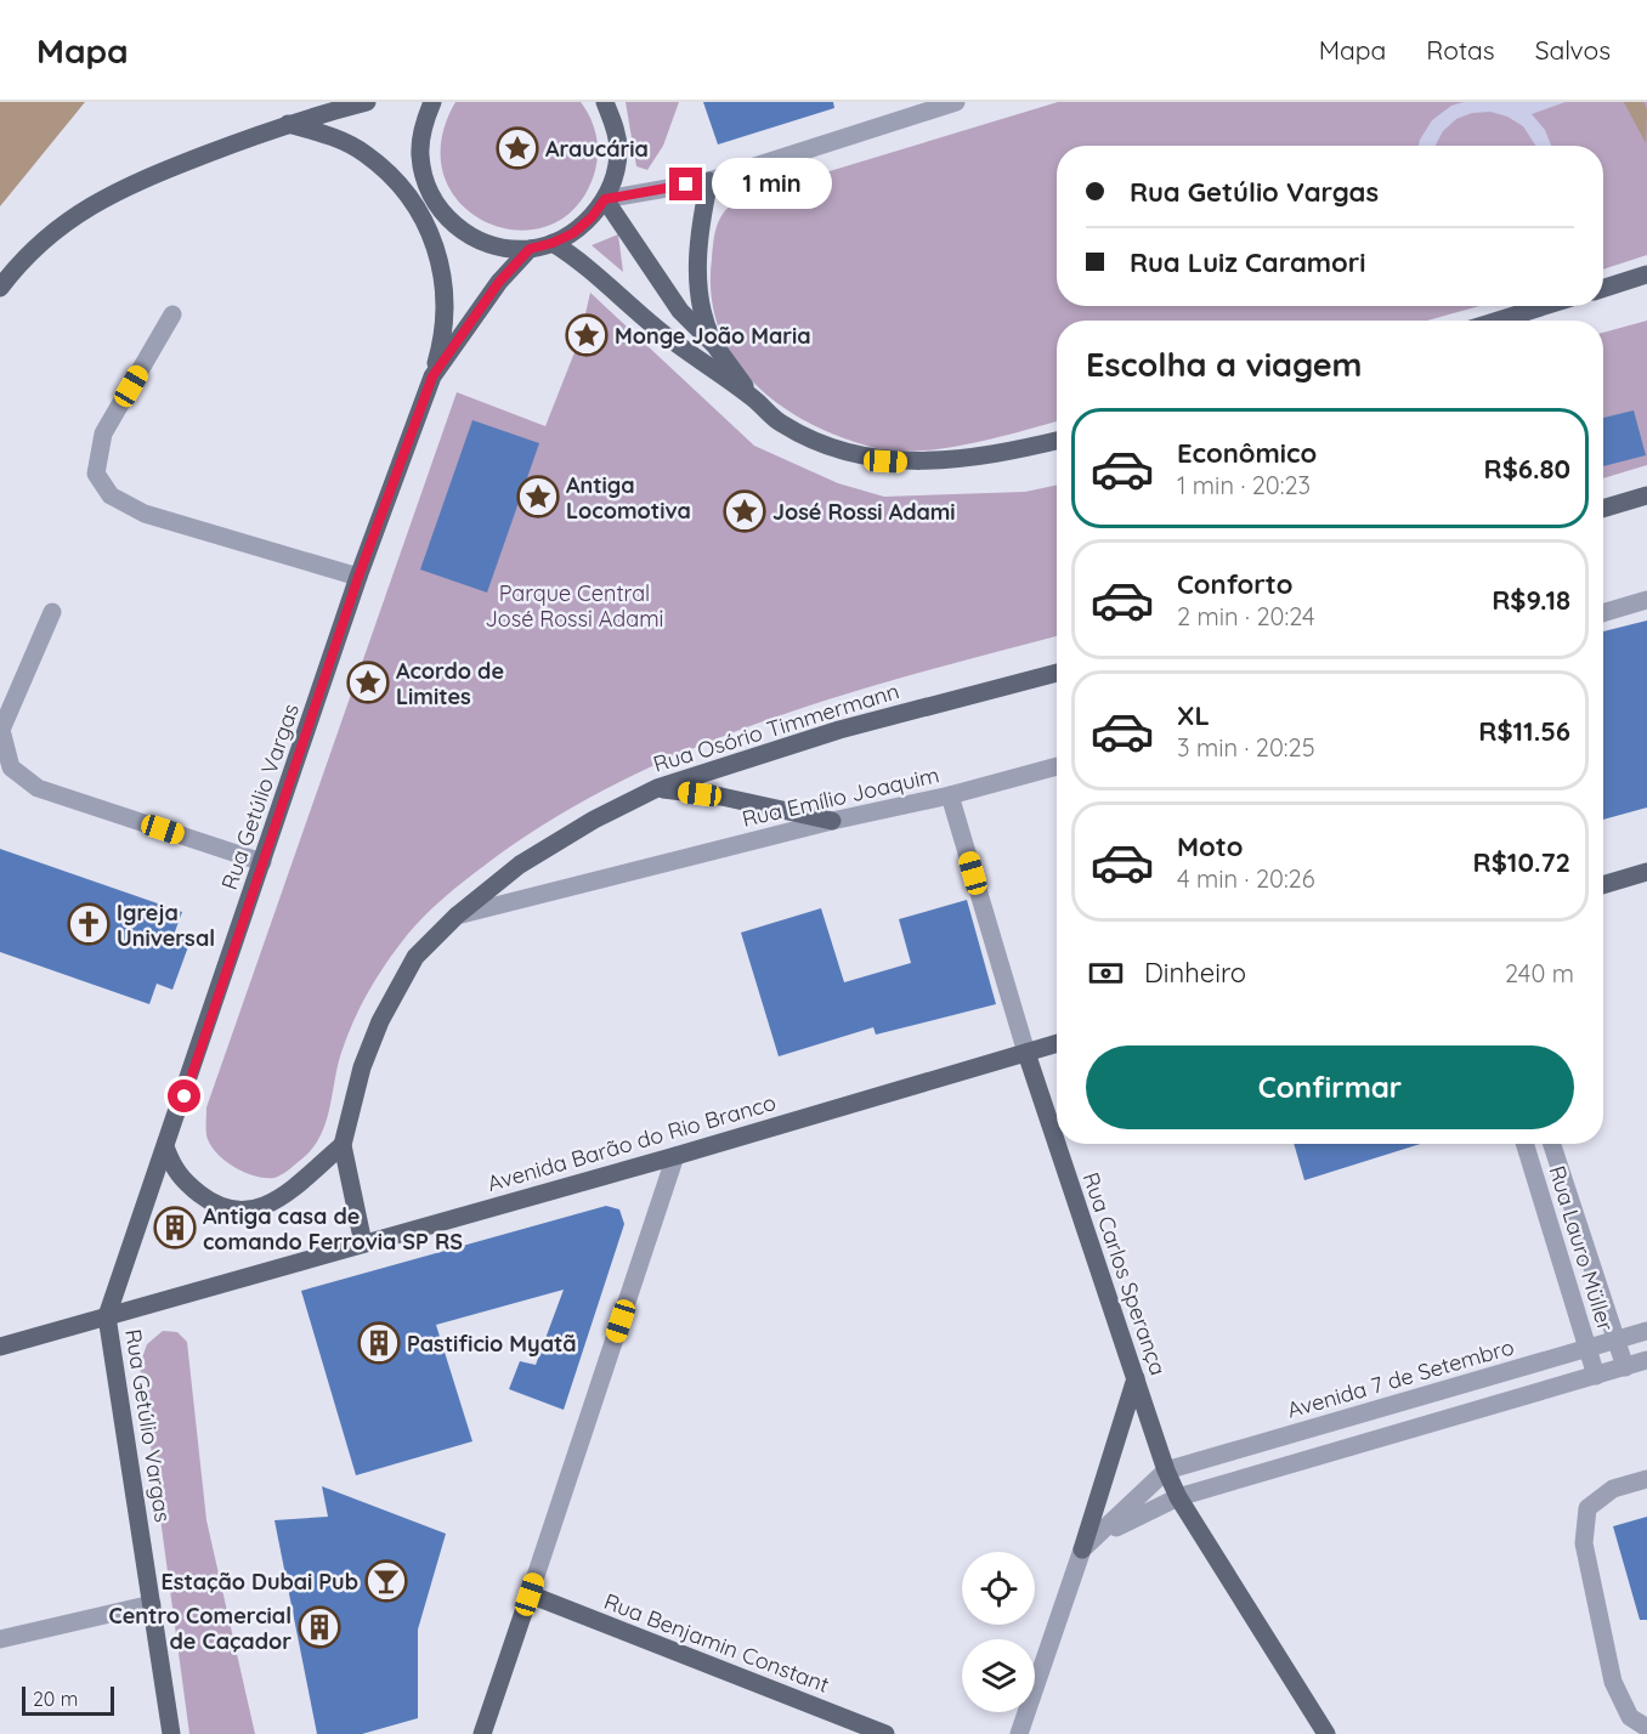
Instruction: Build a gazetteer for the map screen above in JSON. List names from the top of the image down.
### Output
{
  "streets": {
    "main road": [
      "Rua Osório Timmermann",
      "Rua Getúlio Vargas",
      "Avenida Barão do Rio Branco",
      "Rua Carlos Sperança",
      "Rua Benjamin Constant"
    ],
    "street": ["Rua Emílio Joaquim", "Rua Lauro Müller", "Avenida 7 de Setembro"]
  },
  "crossings": [
    ["Rua Osório Timmermann", "Rua Emílio Joaquim"],
    ["Rua Osório Timmermann", "Avenida Barão do Rio Branco"],
    ["Rua Getúlio Vargas", "Avenida Barão do Rio Branco"],
    ["Rua Emílio Joaquim", "Rua Carlos Sperança"],
    ["Avenida Barão do Rio Branco", "Rua Carlos Sperança"],
    ["Rua Lauro Müller", "Avenida 7 de Setembro"],
    ["Rua Carlos Sperança", "Avenida 7 de Setembro"]
  ],
  "parks": ["Parque Central José Rossi Adami"],
  "places": {
    "place": [
      "Araucária",
      "Monge João Maria",
      "Antiga Locomotiva",
      "José Rossi Adami",
      "Acordo de Limites"
    ],
    "church": ["Igreja Universal"],
    "building": ["Antiga casa de comando Ferrovia SP RS", "Pastificio Myatã", "Centro Comercial de Caçador"],
    "bar": ["Estação Dubai Pub"]
  },
  "scale_bar": "20 m",
  "page": {
    "header": "Mapa",
    "nav": ["Mapa", "Rotas", "Salvos"],
    "banner": ["Rua Getúlio Vargas", "Rua Luiz Caramori"],
    "bubble": "1 min",
    "heading": "Escolha a viagem",
    "list": [
      {
        "name": "Econômico",
        "note": "1 min · 20:23",
        "value": "R$6.80"
      },
      {
        "name": "Conforto",
        "note": "2 min · 20:24",
        "value": "R$9.18"
      },
      {
        "name": "XL",
        "note": "3 min · 20:25",
        "value": "R$11.56"
      },
      {
        "name": "Moto",
        "note": "4 min · 20:26",
        "value": "R$10.72"
      }
    ],
    "pay": ["Dinheiro", "240 m"],
    "buttons": "Confirmar",
    "scale": "20 m"
  }
}
